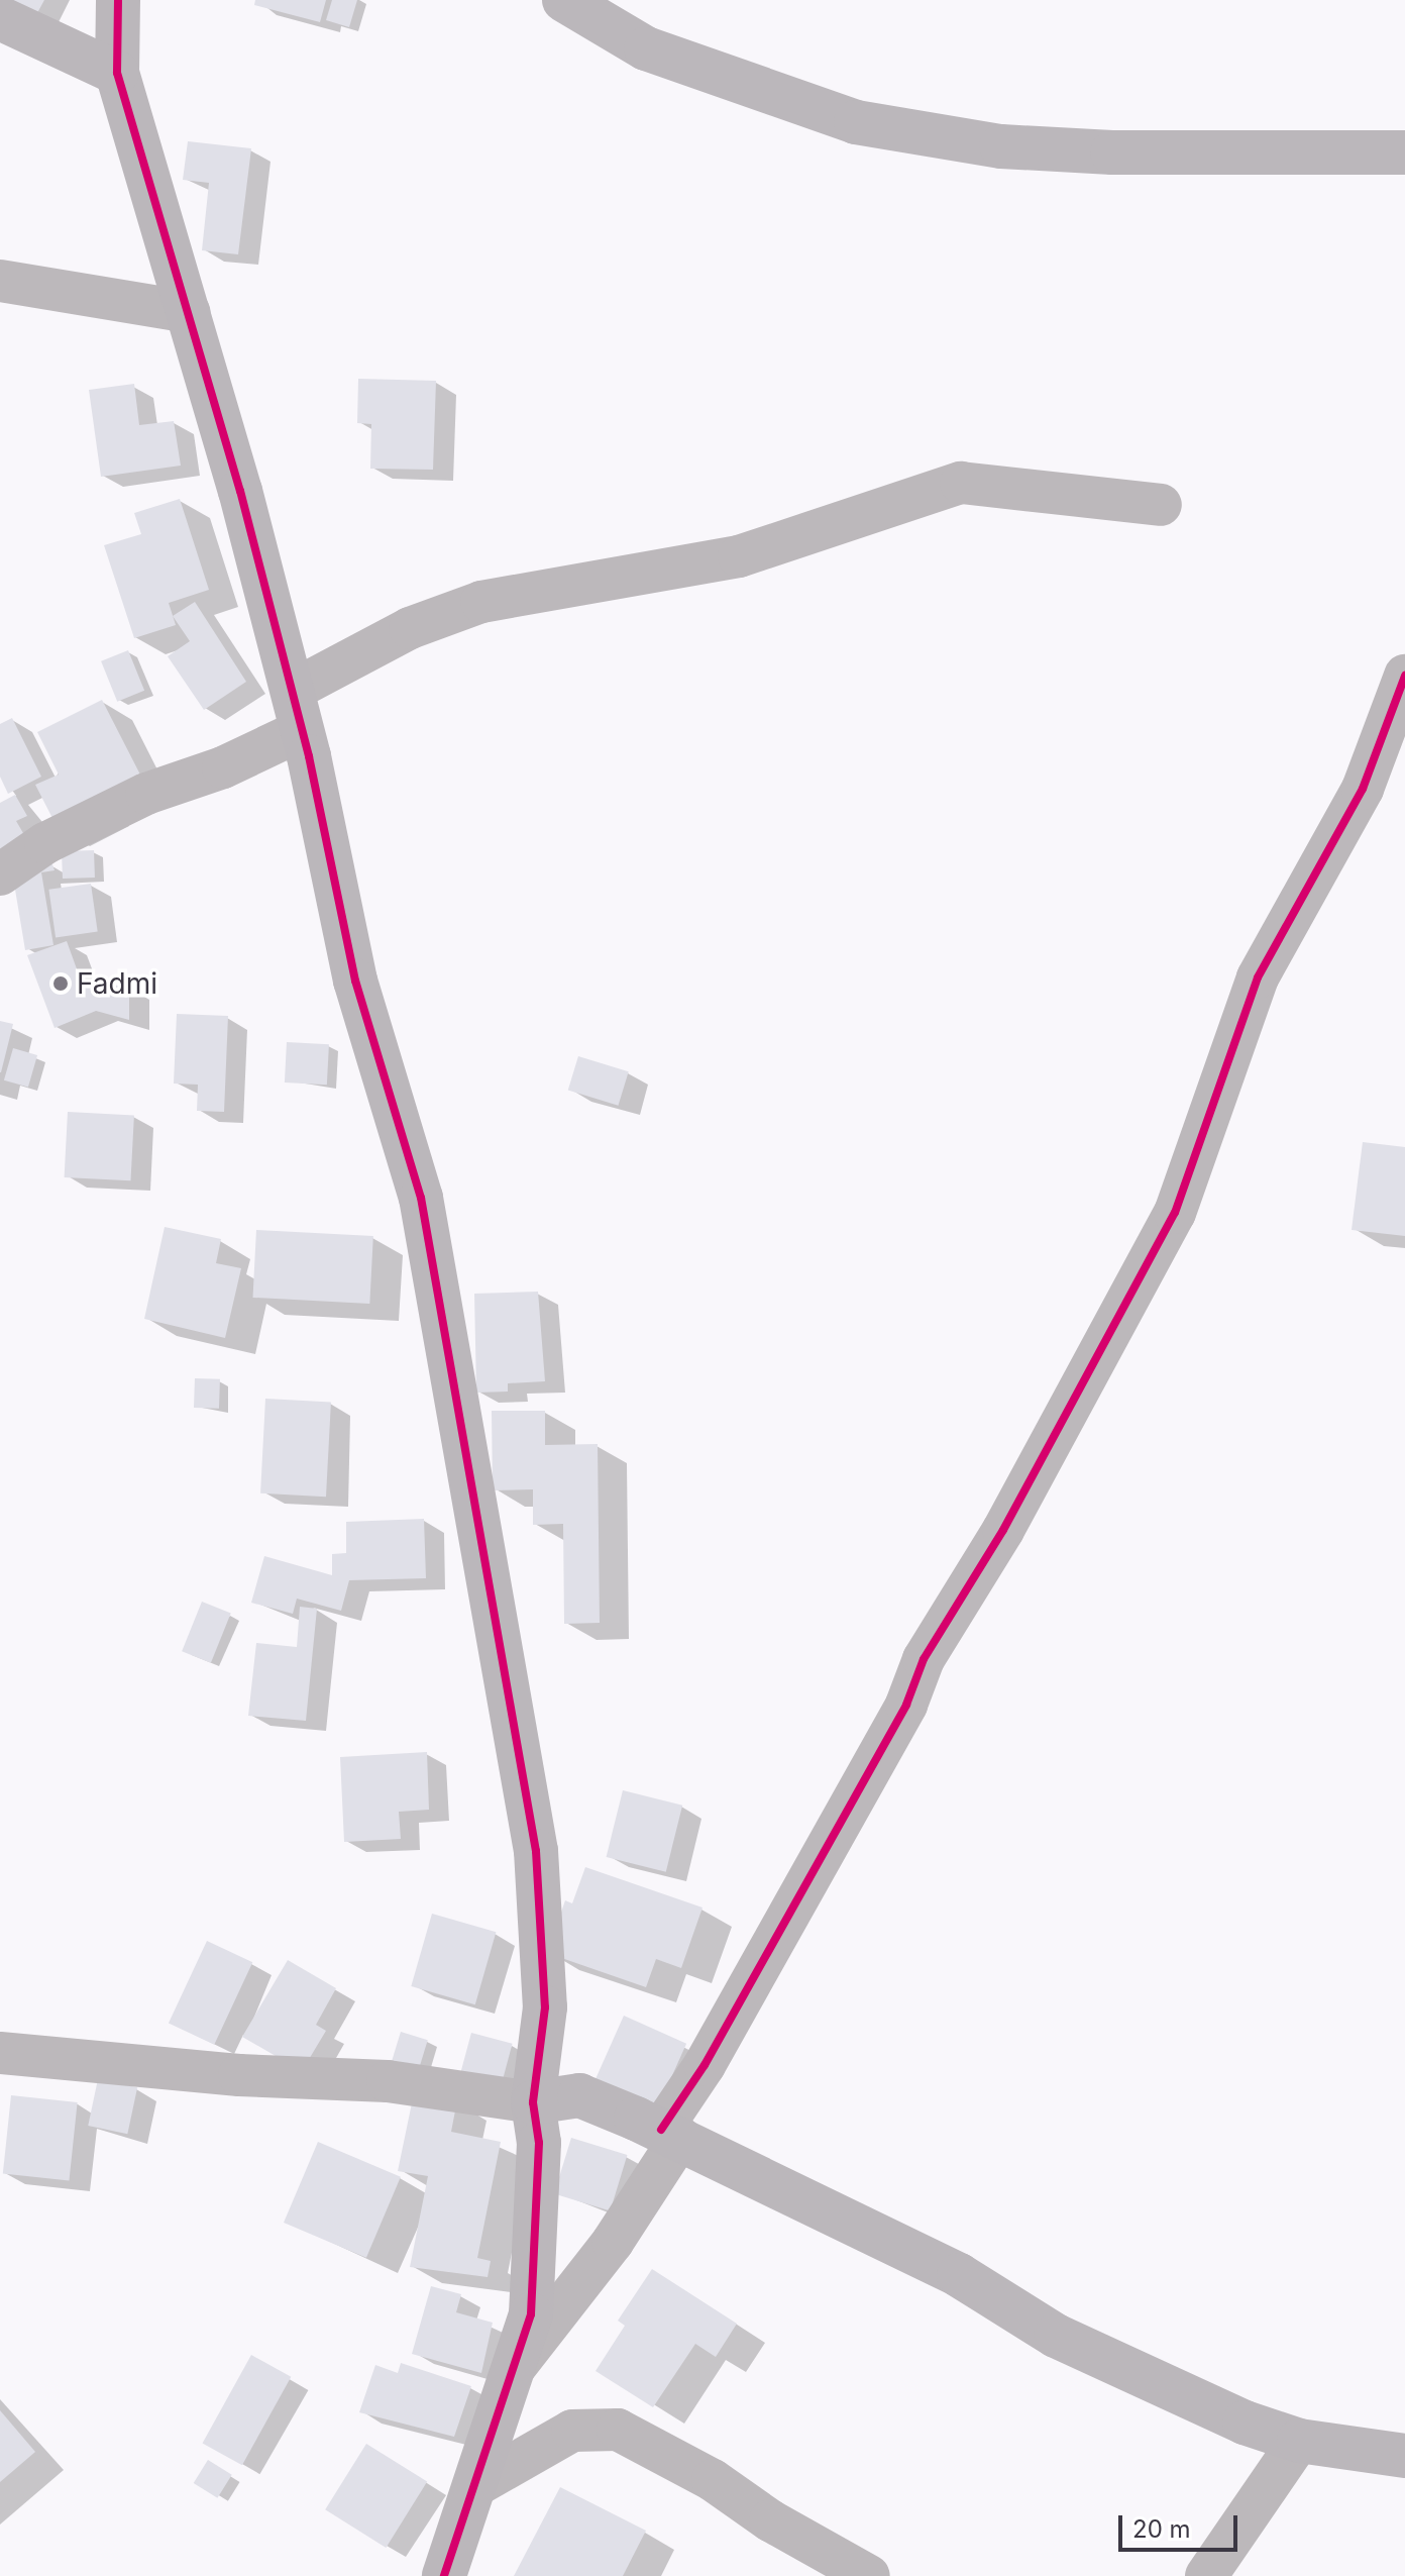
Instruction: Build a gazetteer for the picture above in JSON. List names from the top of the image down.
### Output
{
  "places": ["Fadmi"],
  "scale_bar": "20 m"
}
